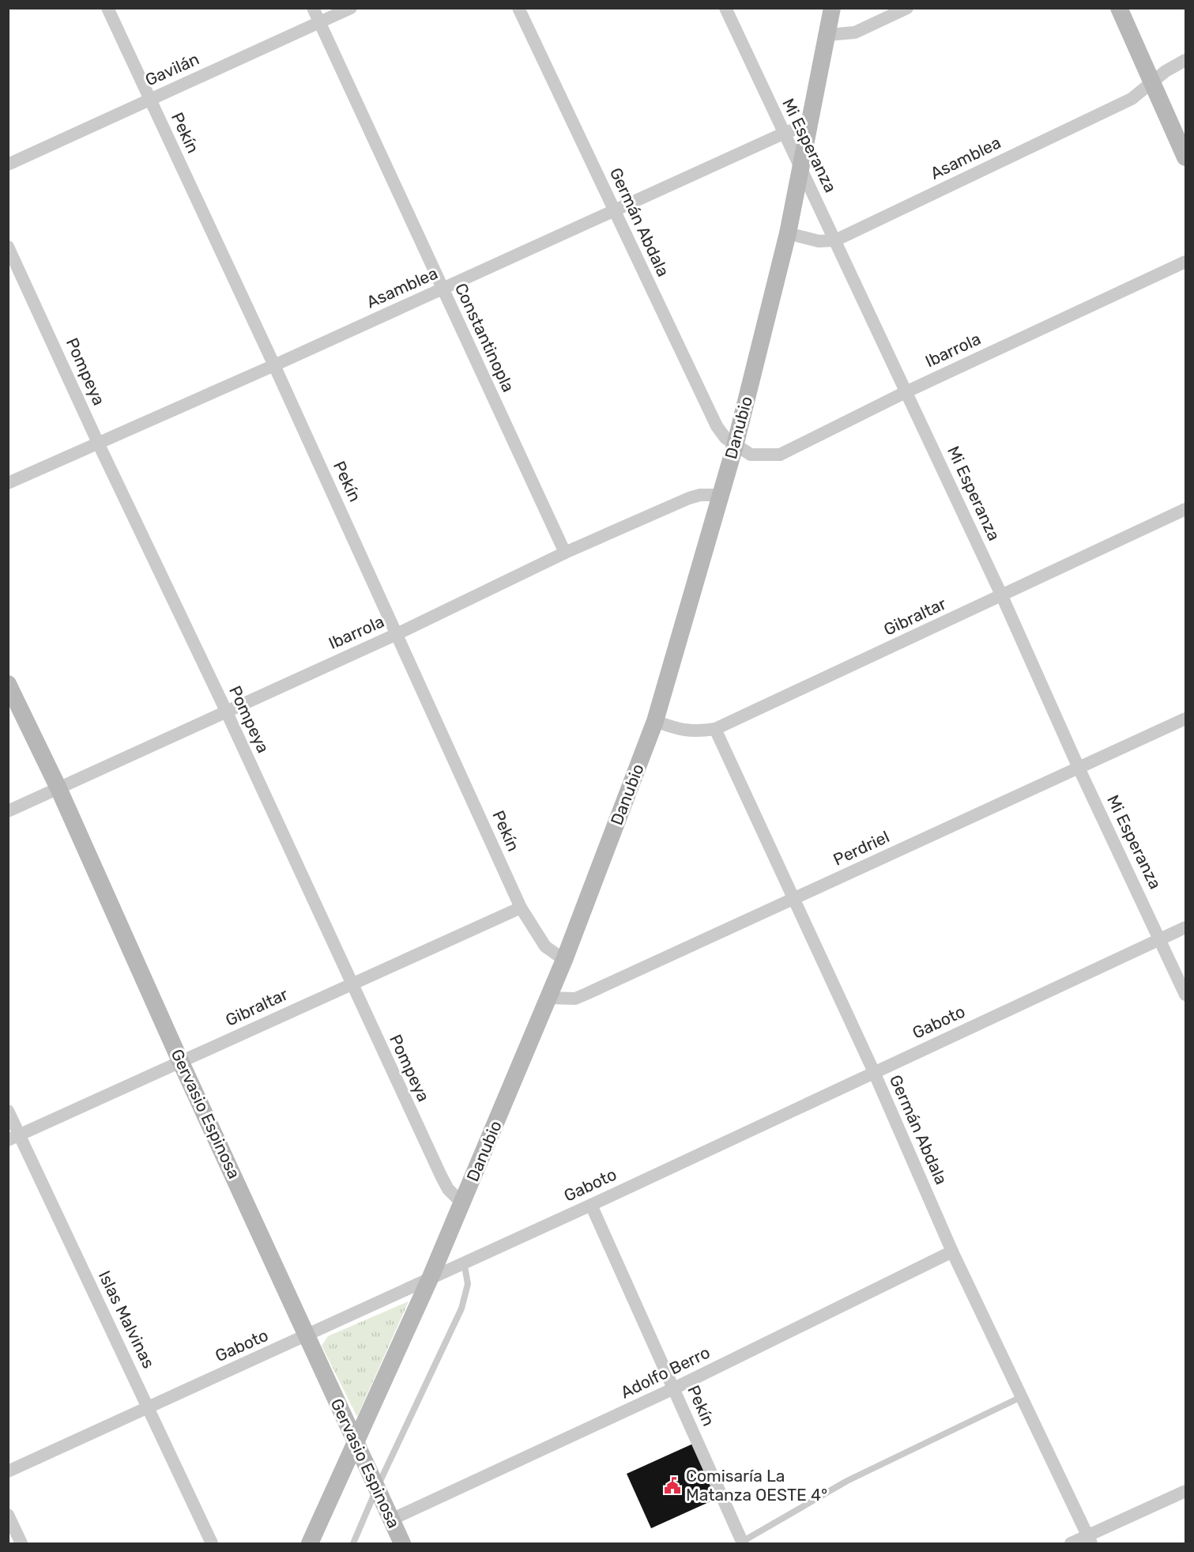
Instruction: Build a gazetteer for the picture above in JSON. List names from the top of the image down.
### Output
{
  "streets": {
    "street": [
      "Gavilán",
      "Pekín",
      "Mi Esperanza",
      "Asamblea",
      "Germán Abdala",
      "Constantinopla",
      "Ibarrola",
      "Pompeya",
      "Danubio",
      "Gibraltar",
      "Perdriel",
      "Gaboto",
      "Gervasio Espinosa",
      "Islas Malvinas",
      "Adolfo Berro"
    ]
  },
  "crossings": [
    ["Gavilán", "Pekín"],
    ["Gavilán", "Constantinopla"],
    ["Pekín", "Asamblea"],
    ["Pekín", "Ibarrola"],
    ["Pekín", "Danubio"],
    ["Pekín", "Gibraltar"],
    ["Pekín", "Gaboto"],
    ["Pekín", "Adolfo Berro"],
    ["Mi Esperanza", "Asamblea"],
    ["Mi Esperanza", "Ibarrola"],
    ["Mi Esperanza", "Danubio"],
    ["Mi Esperanza", "Gibraltar"],
    ["Mi Esperanza", "Perdriel"],
    ["Mi Esperanza", "Gaboto"],
    ["Asamblea", "Germán Abdala"],
    ["Asamblea", "Constantinopla"],
    ["Asamblea", "Pompeya"],
    ["Asamblea", "Danubio"],
    ["Germán Abdala", "Ibarrola"],
    ["Germán Abdala", "Danubio"],
    ["Germán Abdala", "Gibraltar"],
    ["Germán Abdala", "Perdriel"],
    ["Germán Abdala", "Gaboto"],
    ["Germán Abdala", "Adolfo Berro"],
    ["Constantinopla", "Ibarrola"],
    ["Ibarrola", "Pompeya"],
    ["Ibarrola", "Danubio"],
    ["Ibarrola", "Gervasio Espinosa"],
    ["Pompeya", "Danubio"],
    ["Pompeya", "Gibraltar"],
    ["Danubio", "Gibraltar"],
    ["Danubio", "Perdriel"],
    ["Danubio", "Gaboto"],
    ["Danubio", "Gervasio Espinosa"],
    ["Gibraltar", "Gervasio Espinosa"],
    ["Gibraltar", "Islas Malvinas"],
    ["Gaboto", "Gervasio Espinosa"],
    ["Gaboto", "Islas Malvinas"],
    ["Gervasio Espinosa", "Adolfo Berro"]
  ],
  "places": {
    "public building": ["Comisaría La Matanza OESTE 4°"]
  }
}
